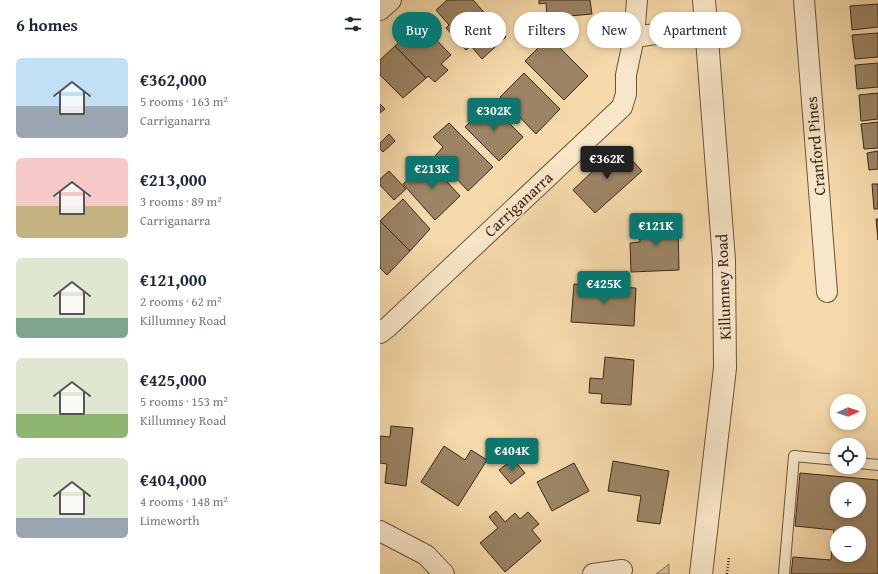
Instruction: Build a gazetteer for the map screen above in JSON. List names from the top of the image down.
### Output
{
  "streets": {
    "street": ["Cranford Pines", "Carriganarra", "Killumney Road"]
  },
  "north": "right",
  "page": {
    "heading": "6 homes",
    "chip": [
      "Buy",
      "Rent",
      "Filters",
      "New",
      "Apartment"
    ],
    "list": [
      {
        "name": "€362,000",
        "note": "5 rooms · 163 m² · Carriganarra"
      },
      {
        "name": "€213,000",
        "note": "3 rooms · 89 m² · Carriganarra"
      },
      {
        "name": "€121,000",
        "note": "2 rooms · 62 m² · Killumney Road"
      },
      {
        "name": "€425,000",
        "note": "5 rooms · 153 m² · Killumney Road"
      },
      {
        "name": "€404,000",
        "note": "4 rooms · 148 m² · Limeworth"
      }
    ],
    "price": [
      "€302K",
      "€362K",
      "€213K",
      "€121K",
      "€425K",
      "€404K"
    ],
    "map_buttons": ["+", "−"]
  }
}
